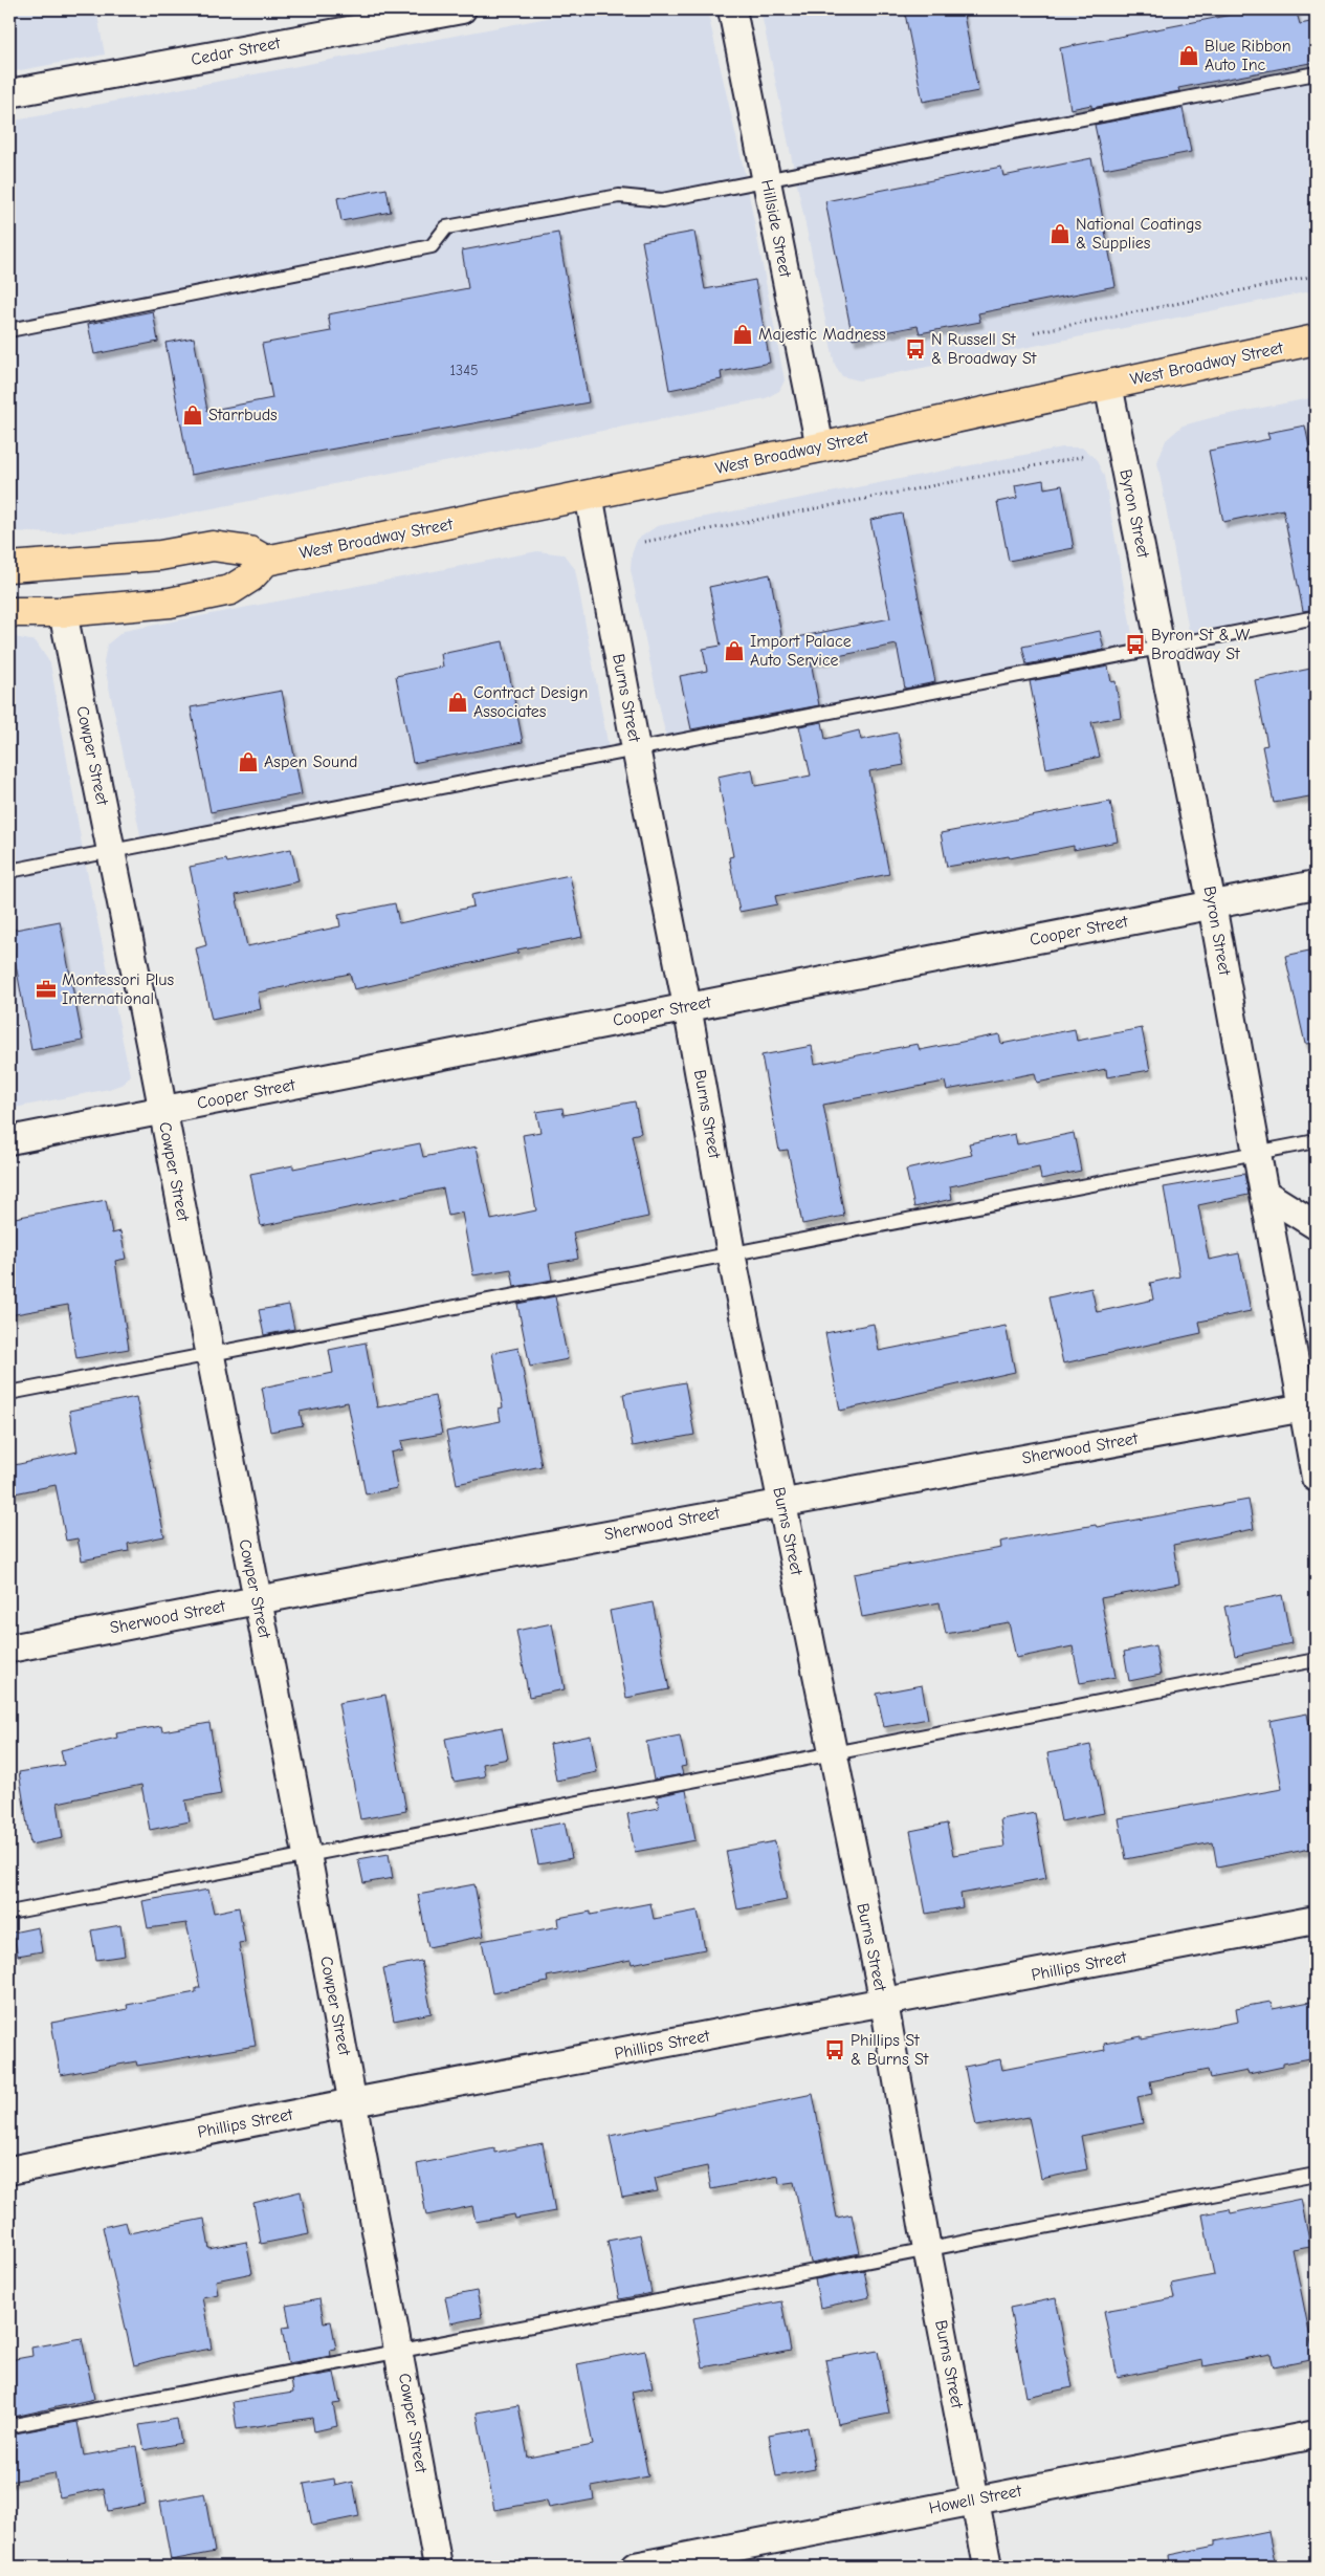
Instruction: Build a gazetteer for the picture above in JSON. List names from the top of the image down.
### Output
{
  "streets": {
    "main road": ["West Broadway Street"],
    "street": [
      "Cedar Street",
      "Hillside Street",
      "Byron Street",
      "Burns Street",
      "Cowper Street",
      "Cooper Street",
      "Sherwood Street",
      "Phillips Street",
      "Howell Street"
    ]
  },
  "crossings": [
    ["Hillside Street", "West Broadway Street"],
    ["West Broadway Street", "Byron Street"],
    ["West Broadway Street", "Burns Street"],
    ["Byron Street", "Cooper Street"],
    ["Byron Street", "Sherwood Street"],
    ["Burns Street", "Cooper Street"],
    ["Burns Street", "Sherwood Street"],
    ["Burns Street", "Phillips Street"],
    ["Burns Street", "Howell Street"],
    ["Cowper Street", "Cooper Street"],
    ["Cowper Street", "Sherwood Street"],
    ["Cowper Street", "Phillips Street"]
  ],
  "places": {
    "shop": [
      "Blue Ribbon Auto Inc",
      "National Coatings & Supplies",
      "Majestic Madness",
      "Starrbuds",
      "Import Palace Auto Service",
      "Contract Design Associates",
      "Aspen Sound"
    ],
    "bus stop": ["N Russell St & Broadway St", "Byron St & W Broadway St", "Phillips St & Burns St"],
    "office": ["Montessori Plus International"]
  },
  "house_numbers": ["1345"]
}
